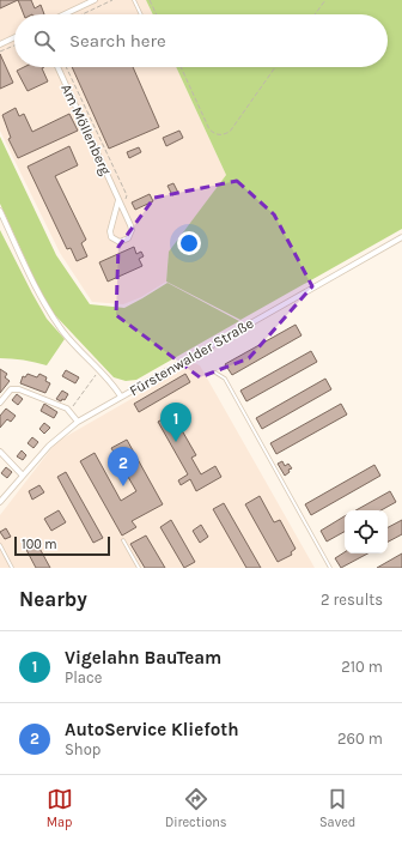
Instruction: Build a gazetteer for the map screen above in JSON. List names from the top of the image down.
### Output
{
  "streets": {
    "street": ["Am Möllenberg", "Fürstenwalder Straße"]
  },
  "scale_bar": "100 m",
  "page": {
    "search": "Search here",
    "pins": ["1", "2"],
    "scale": "100 m",
    "heading": ["Nearby", "2 results"],
    "list": [
      {
        "mark": "1",
        "name": "Vigelahn BauTeam",
        "note": "Place",
        "value": "210 m"
      },
      {
        "mark": "2",
        "name": "AutoService Kliefoth",
        "note": "Shop",
        "value": "260 m"
      }
    ],
    "nav": ["Map", "Directions", "Saved"]
  }
}
